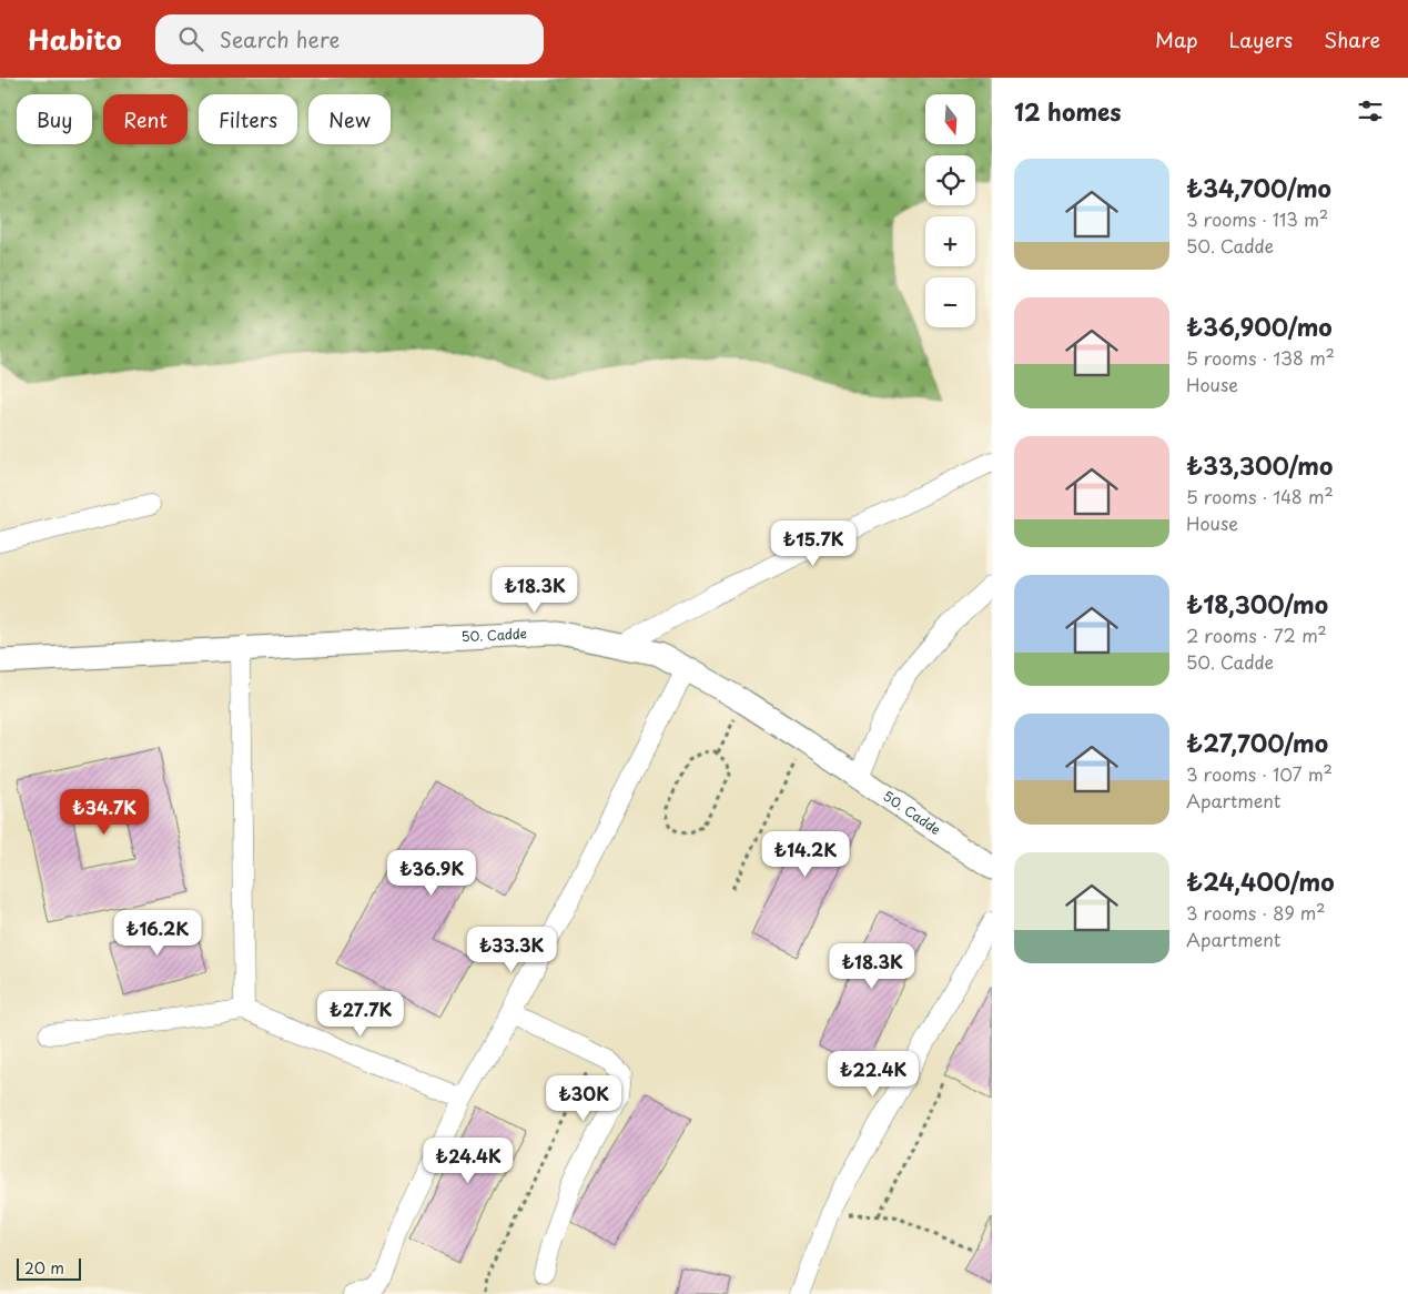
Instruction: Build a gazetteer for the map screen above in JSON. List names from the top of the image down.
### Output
{
  "streets": {
    "street": ["50. Cadde"]
  },
  "scale_bar": "20 m",
  "north": "bottom",
  "page": {
    "header": "Habito",
    "search": "Search here",
    "nav": ["Map", "Layers", "Share"],
    "heading": "12 homes",
    "map_buttons": ["+", "−"],
    "chip": [
      "Buy",
      "Rent",
      "Filters",
      "New"
    ],
    "list": [
      {
        "name": "₺34,700/mo",
        "note": "3 rooms · 113 m² · 50. Cadde"
      },
      {
        "name": "₺36,900/mo",
        "note": "5 rooms · 138 m² · House"
      },
      {
        "name": "₺33,300/mo",
        "note": "5 rooms · 148 m² · House"
      },
      {
        "name": "₺18,300/mo",
        "note": "2 rooms · 72 m² · 50. Cadde"
      },
      {
        "name": "₺27,700/mo",
        "note": "3 rooms · 107 m² · Apartment"
      },
      {
        "name": "₺24,400/mo",
        "note": "3 rooms · 89 m² · Apartment"
      }
    ],
    "price": [
      "₺15.7K",
      "₺18.3K",
      "₺34.7K",
      "₺14.2K",
      "₺36.9K",
      "₺16.2K",
      "₺33.3K",
      "₺18.3K",
      "₺27.7K",
      "₺22.4K",
      "₺30K",
      "₺24.4K"
    ],
    "scale": "20 m"
  }
}
